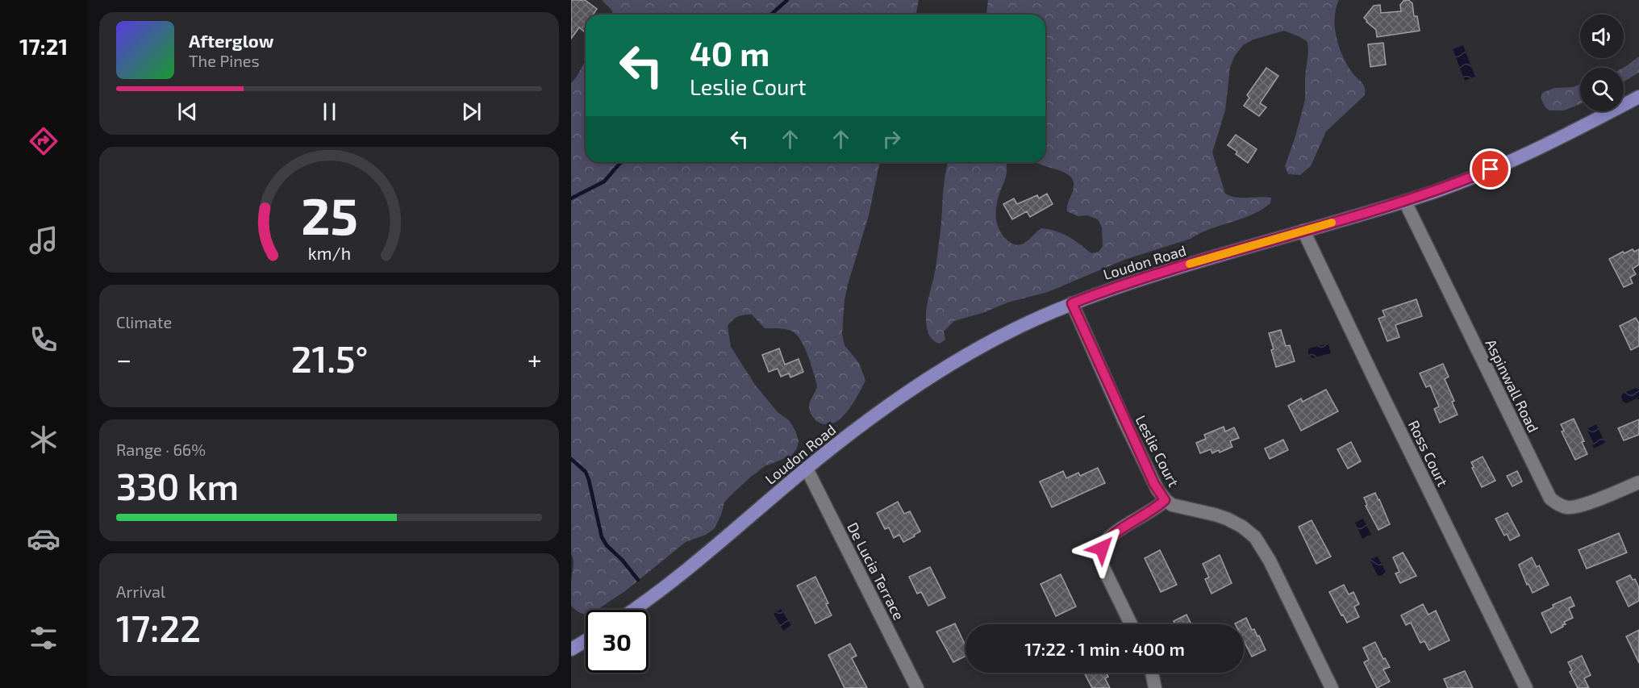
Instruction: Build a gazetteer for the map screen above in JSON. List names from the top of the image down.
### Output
{
  "streets": {
    "main road": ["Loudon Road"],
    "street": [
      "Aspinwall Road",
      "Leslie Court",
      "Ross Court",
      "De Lucia Terrace"
    ]
  },
  "crossings": [
    ["Loudon Road", "Aspinwall Road"],
    ["Loudon Road", "Leslie Court"],
    ["Loudon Road", "Ross Court"],
    ["Loudon Road", "De Lucia Terrace"]
  ],
  "page": {
    "tabs": "17:21",
    "turn": ["40 m", "Leslie Court"],
    "song": ["Afterglow", "The Pines"],
    "tile": [
      "Climate",
      ["Range · 66%", "330 km"],
      ["Arrival", "17:22"]
    ],
    "heat": ["−", "21.5°", "+"],
    "limit": "30",
    "trip": "17:22 · 1 min · 400 m",
    "gauge": ["25", "km/h"]
  }
}
